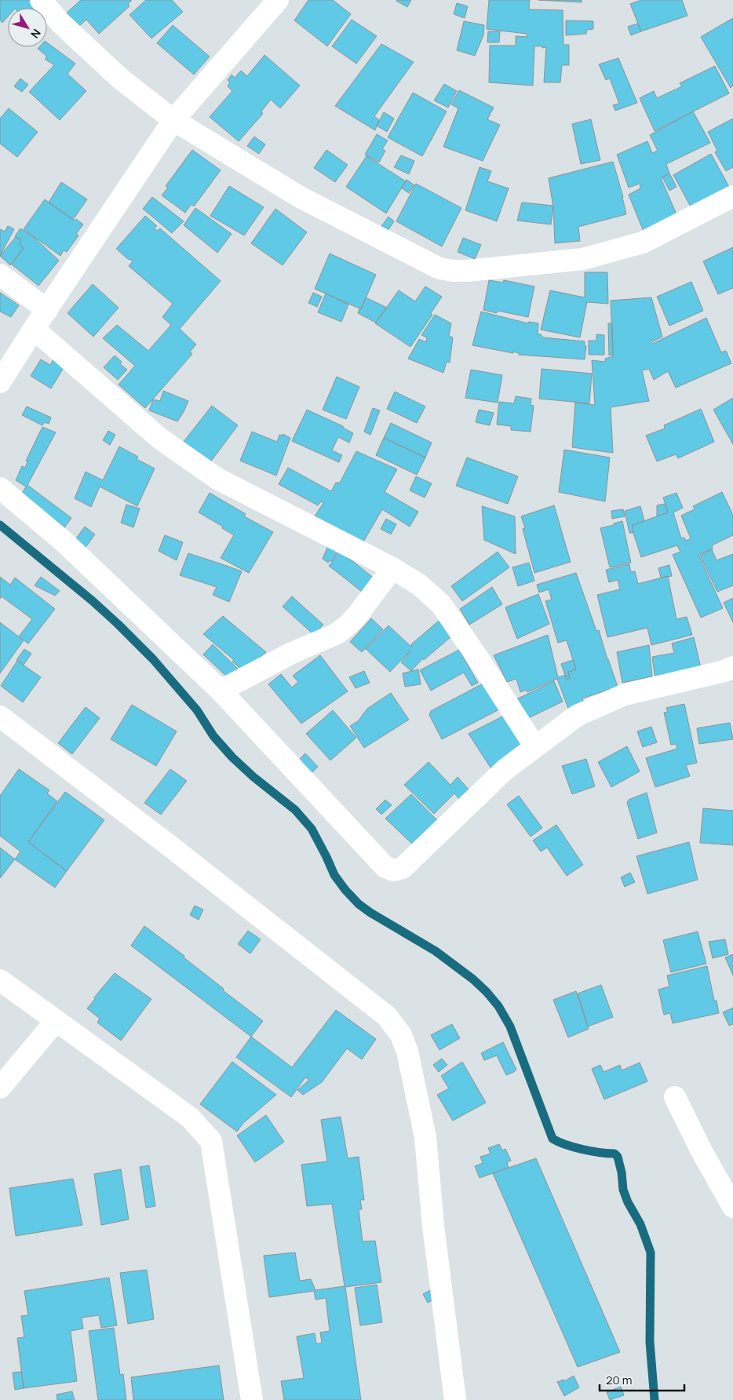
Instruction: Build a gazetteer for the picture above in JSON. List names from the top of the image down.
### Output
{
  "scale_bar": "20 m",
  "north": "bottom right"
}
